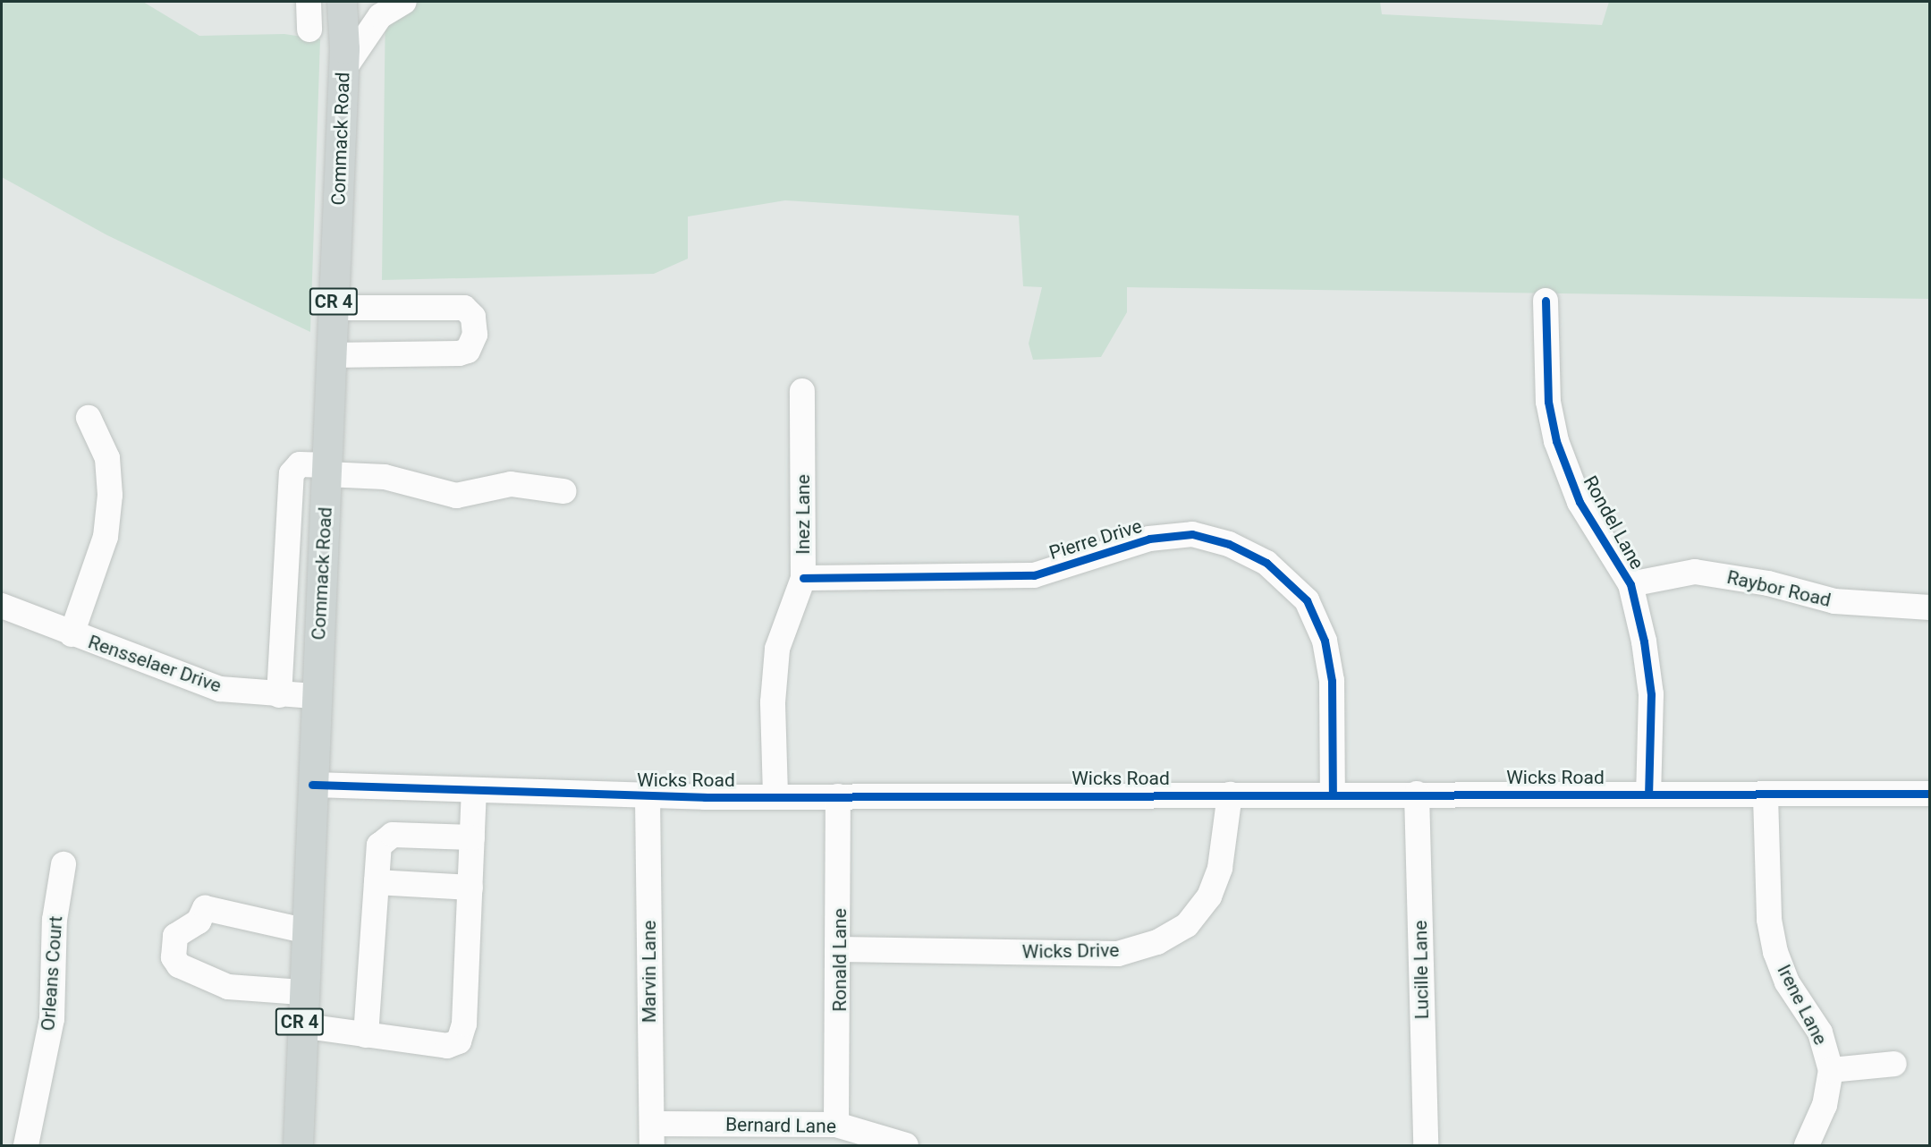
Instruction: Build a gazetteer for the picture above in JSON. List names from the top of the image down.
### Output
{
  "streets": {
    "main road": ["Commack Road", "CR 4"],
    "street": [
      "Inez Lane",
      "Rondel Lane",
      "Pierre Drive",
      "Raybor Road",
      "Rensselaer Drive",
      "Wicks Road",
      "Wicks Drive",
      "Ronald Lane",
      "Lucille Lane",
      "Marvin Lane",
      "Orleans Court",
      "Irene Lane",
      "Bernard Lane"
    ]
  },
  "crossings": [
    ["Commack Road", "Rensselaer Drive"],
    ["Commack Road", "Wicks Road"],
    ["Inez Lane", "Pierre Drive"],
    ["Inez Lane", "Wicks Road"],
    ["Rondel Lane", "Raybor Road"],
    ["Rondel Lane", "Wicks Road"],
    ["Pierre Drive", "Wicks Road"],
    ["Wicks Road", "Wicks Drive"],
    ["Wicks Road", "Ronald Lane"],
    ["Wicks Road", "Lucille Lane"],
    ["Wicks Road", "Marvin Lane"],
    ["Wicks Road", "Irene Lane"],
    ["Wicks Drive", "Ronald Lane"],
    ["Ronald Lane", "Bernard Lane"],
    ["Marvin Lane", "Bernard Lane"]
  ]
}
